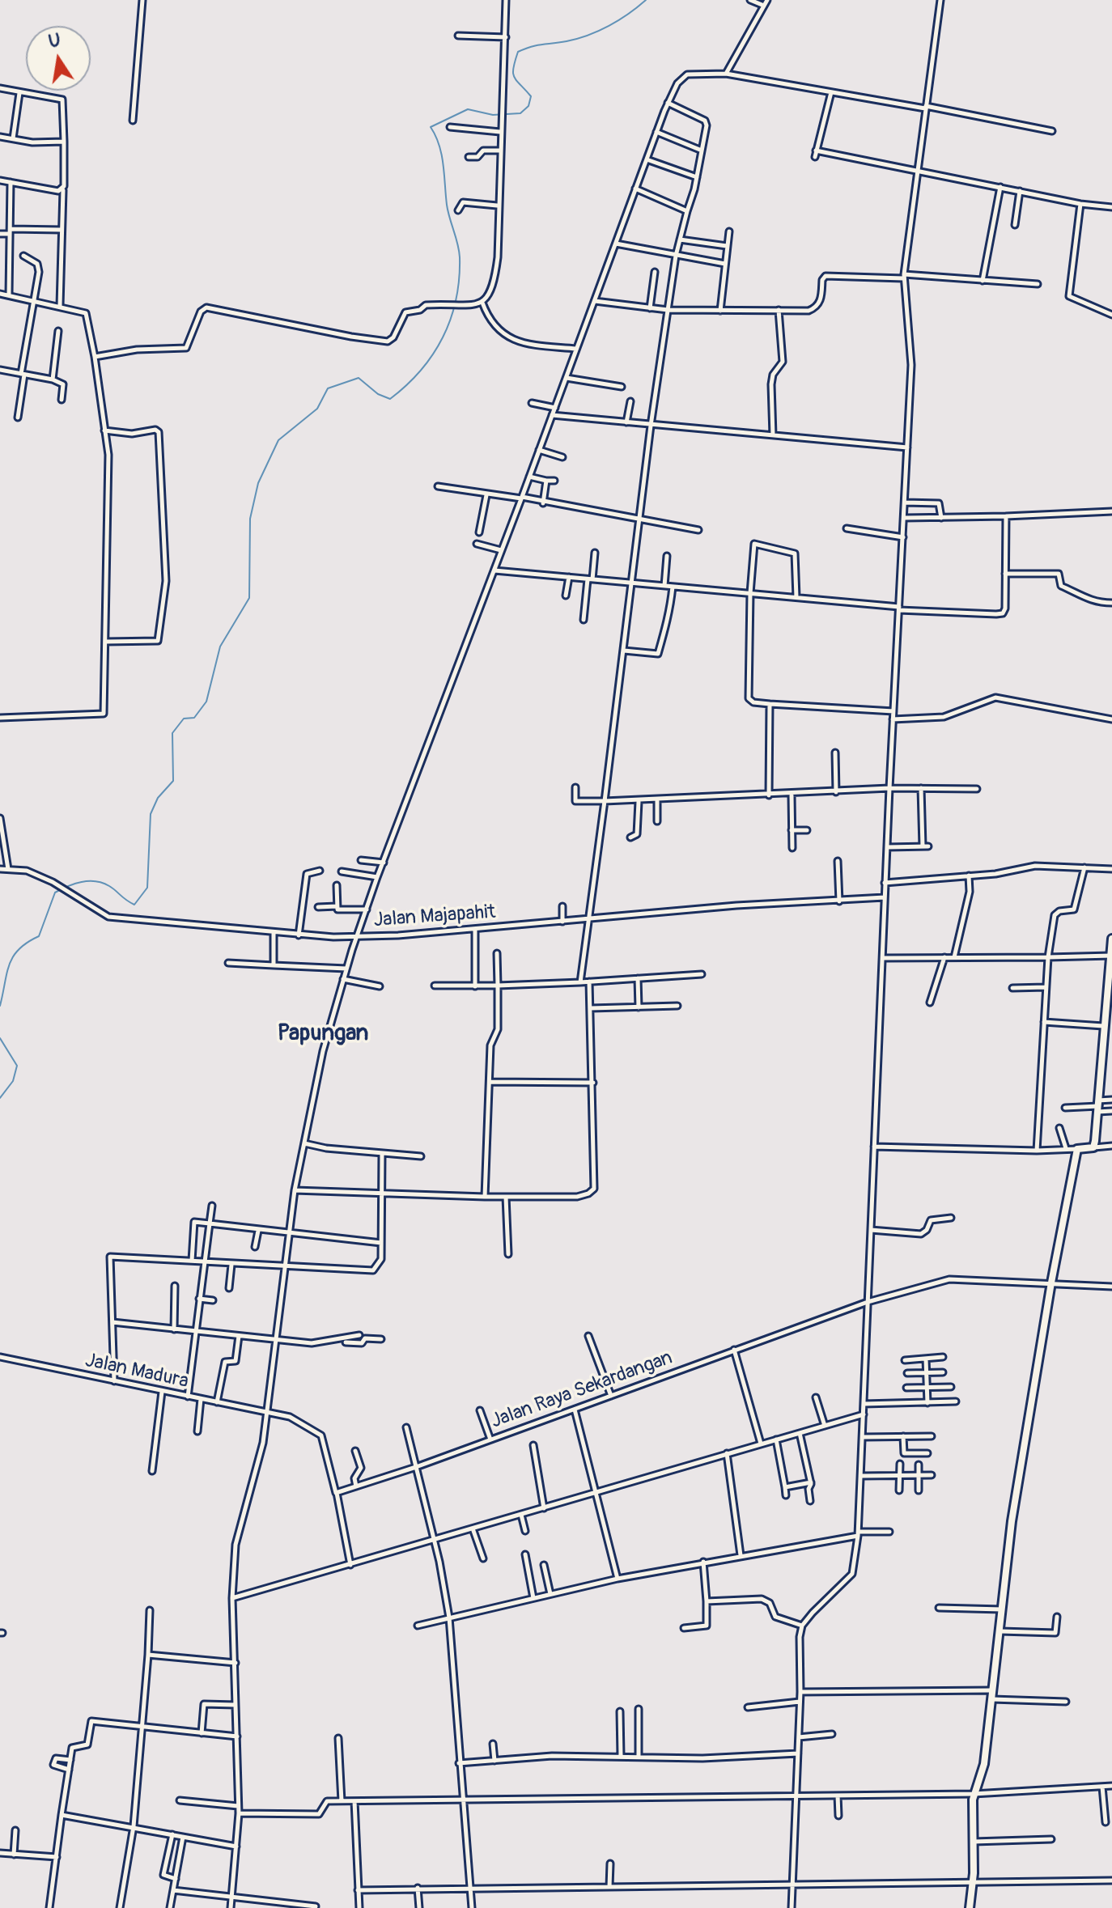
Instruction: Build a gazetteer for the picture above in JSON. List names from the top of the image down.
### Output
{
  "streets": {
    "street": ["Jalan Majapahit", "Jalan Madura", "Jalan Raya Sekardangan"]
  },
  "districts": ["Papungan"],
  "north": "top"
}
